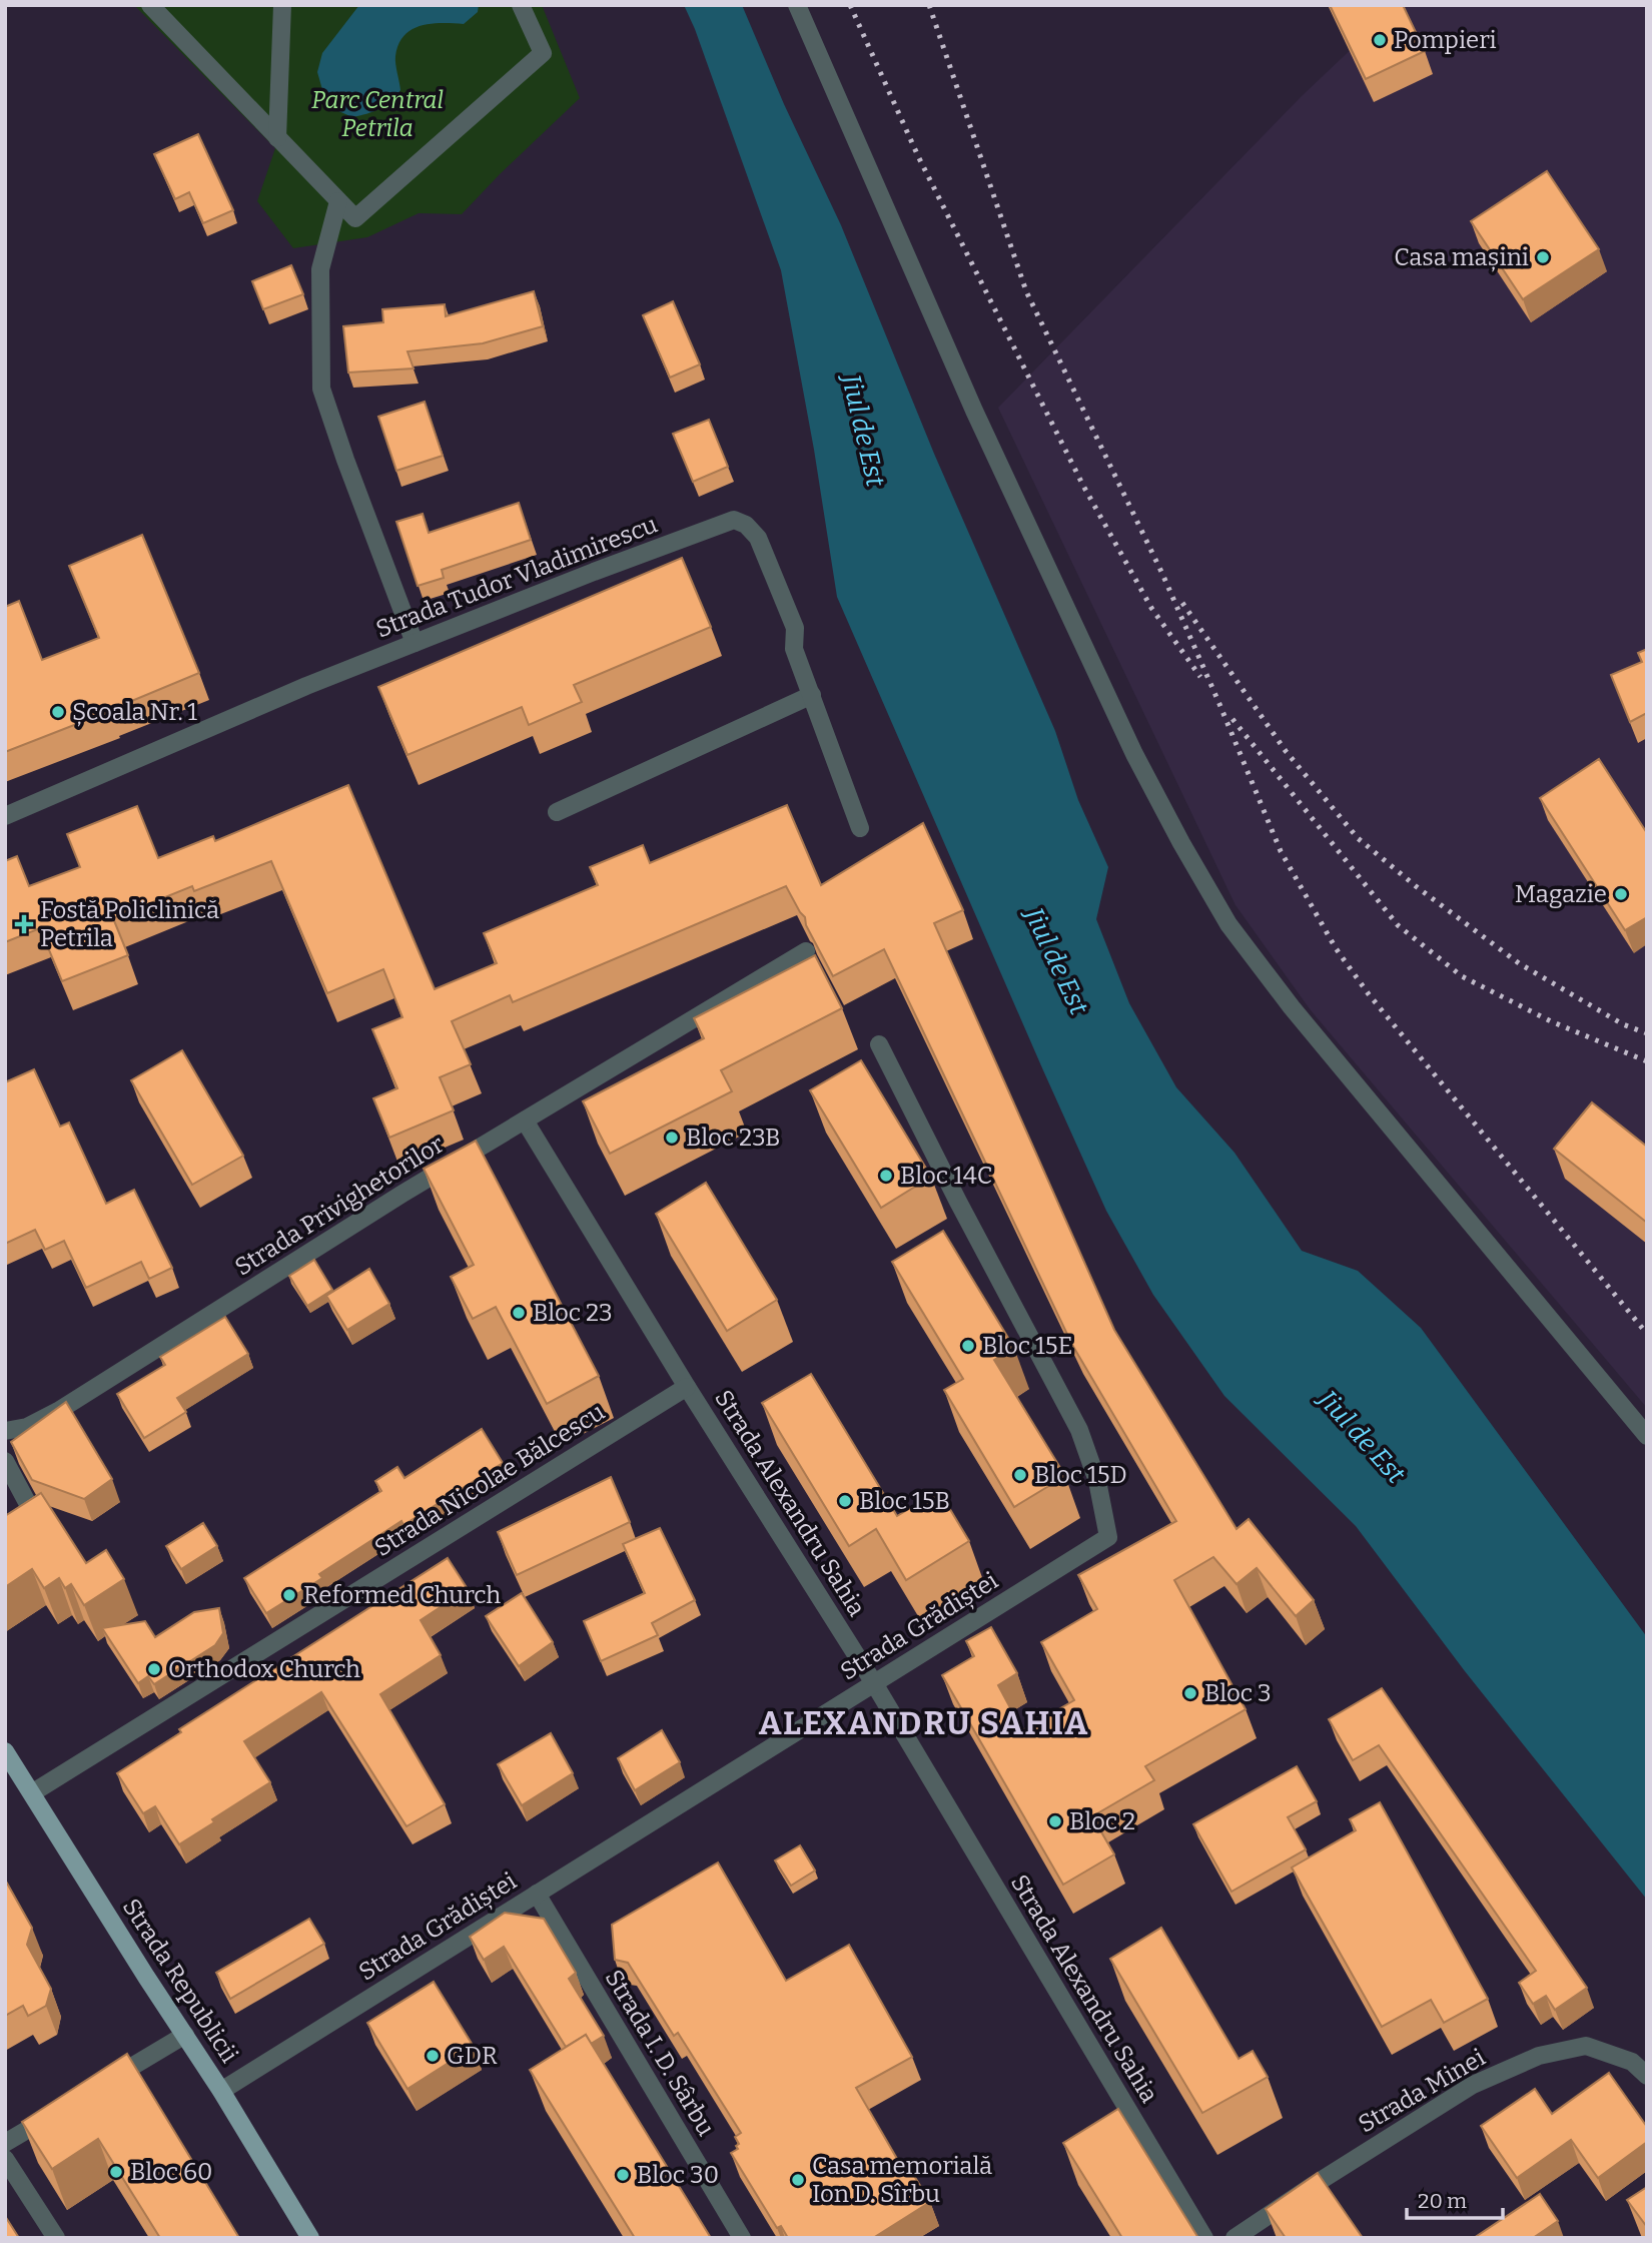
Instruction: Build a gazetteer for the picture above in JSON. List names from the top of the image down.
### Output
{
  "streets": {
    "main road": ["Strada Republicii"],
    "street": [
      "Strada Tudor Vladimirescu",
      "Strada Privighetorilor",
      "Strada Nicolae Bălcescu",
      "Strada Alexandru Sahia",
      "Strada Grădiștei",
      "Strada I. D. Sârbu",
      "Strada Minei"
    ]
  },
  "crossings": [
    ["Strada Privighetorilor", "Strada Alexandru Sahia"],
    ["Strada Nicolae Bălcescu", "Strada Alexandru Sahia"],
    ["Strada Nicolae Bălcescu", "Strada Republicii"],
    ["Strada Alexandru Sahia", "Strada Grădiștei"],
    ["Strada Grădiștei", "Strada Republicii"],
    ["Strada Grădiștei", "Strada I. D. Sârbu"]
  ],
  "districts": ["ALEXANDRU SAHIA"],
  "water": ["Jiul de Est"],
  "parks": ["Parc Central Petrila"],
  "places": {
    "other": [
      "Pompieri",
      "Casa mașini",
      "Școala Nr. 1",
      "Magazie",
      "Bloc 23B",
      "Bloc 14C",
      "Bloc 23",
      "Bloc 15E",
      "Bloc 15D",
      "Bloc 15B",
      "Reformed Church",
      "Orthodox Church",
      "Bloc 3",
      "Bloc 2",
      "GDR",
      "Bloc 60",
      "Bloc 30",
      "Casa memorială Ion D. Sîrbu"
    ],
    "health": ["Fostă Policlinică Petrila"]
  },
  "scale_bar": "20 m"
}
